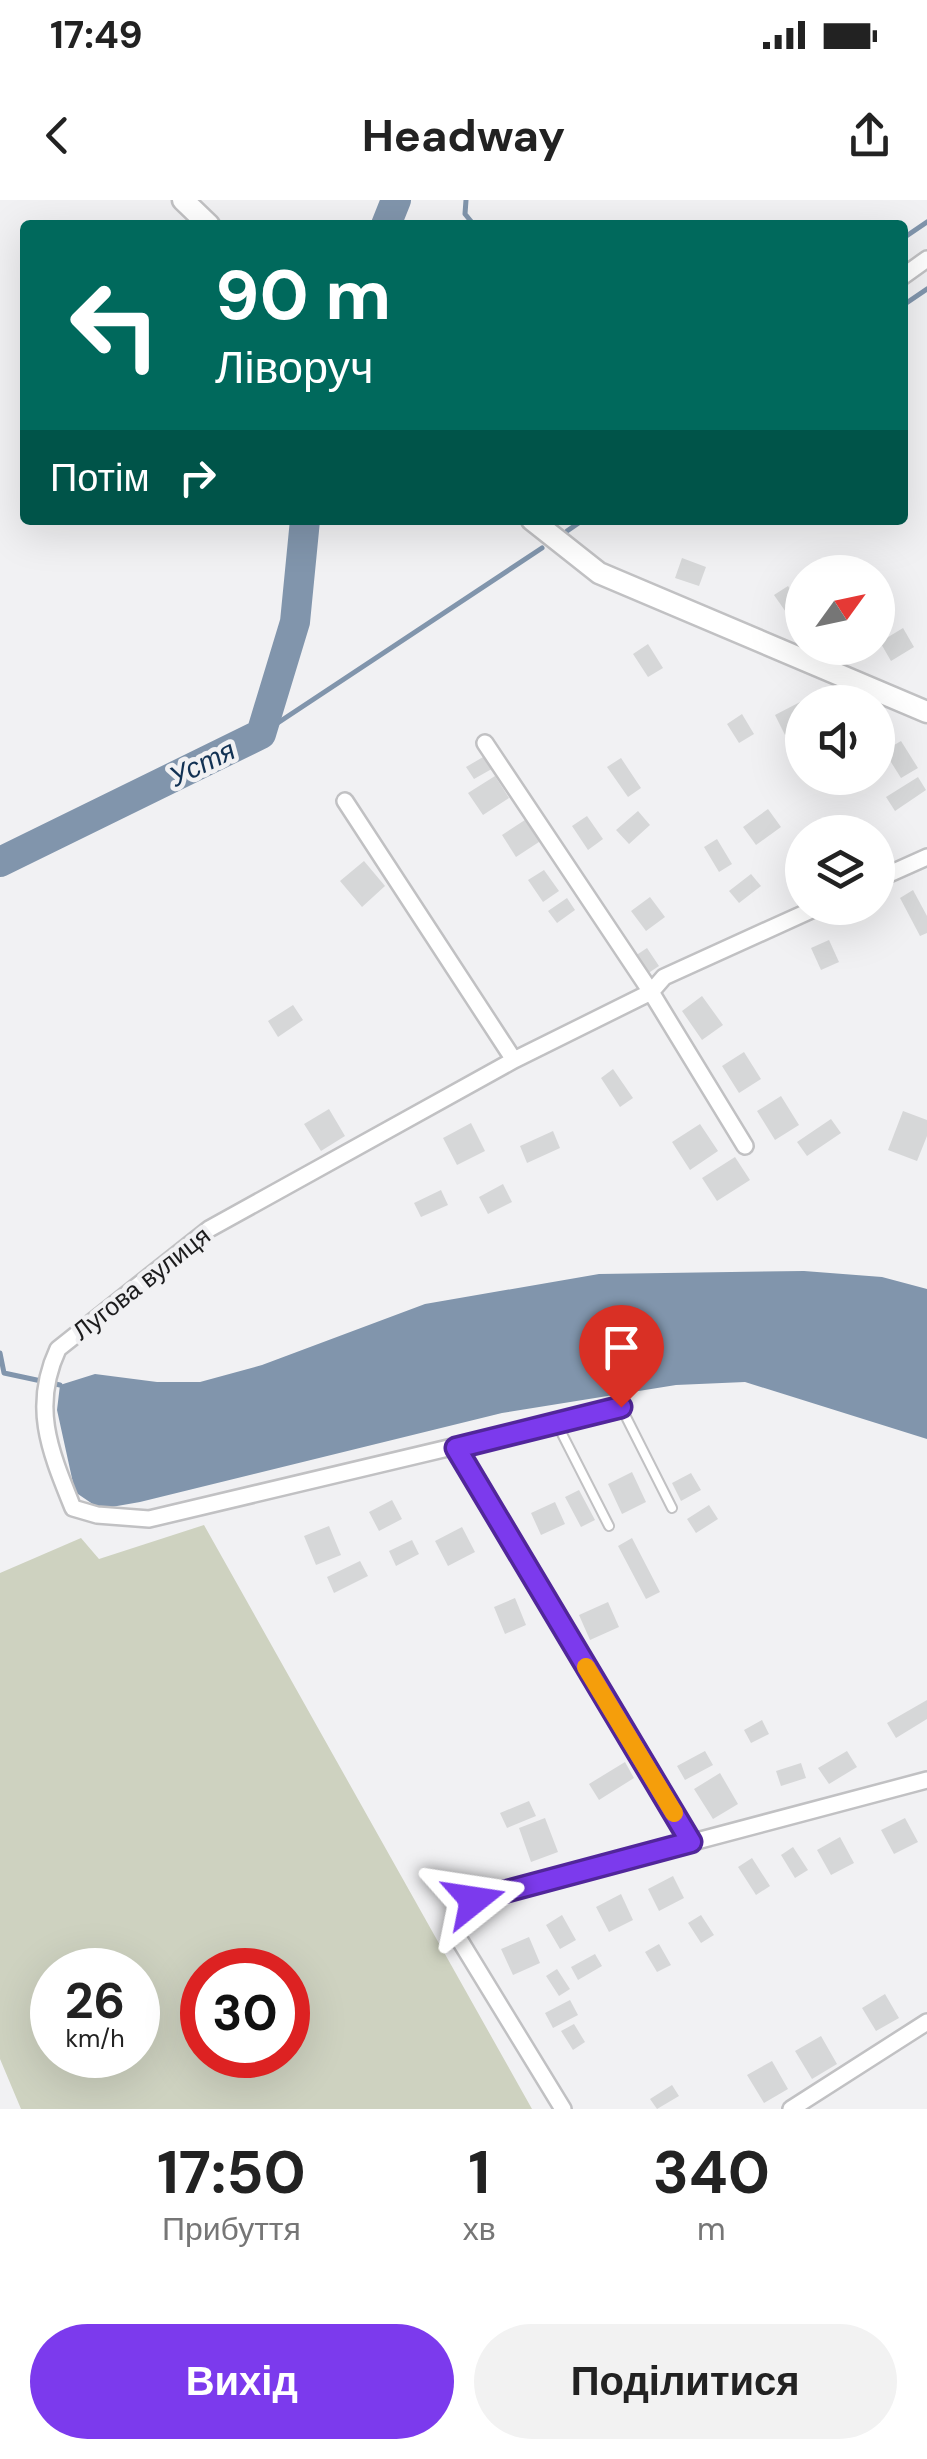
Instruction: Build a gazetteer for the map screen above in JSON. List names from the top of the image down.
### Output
{
  "streets": {
    "street": ["Лугова вулиця"]
  },
  "water": ["Устя"],
  "north": "top right",
  "page": {
    "status": "17:49",
    "header": "Headway",
    "turn": ["90 m", "Ліворуч"],
    "then": "Потім",
    "speed": "26 km/h",
    "limit": "30",
    "eta": [
      "17:50",
      "Прибуття",
      "1",
      "хв",
      "340",
      "m"
    ],
    "buttons": ["Вихід", "Поділитися"]
  }
}
